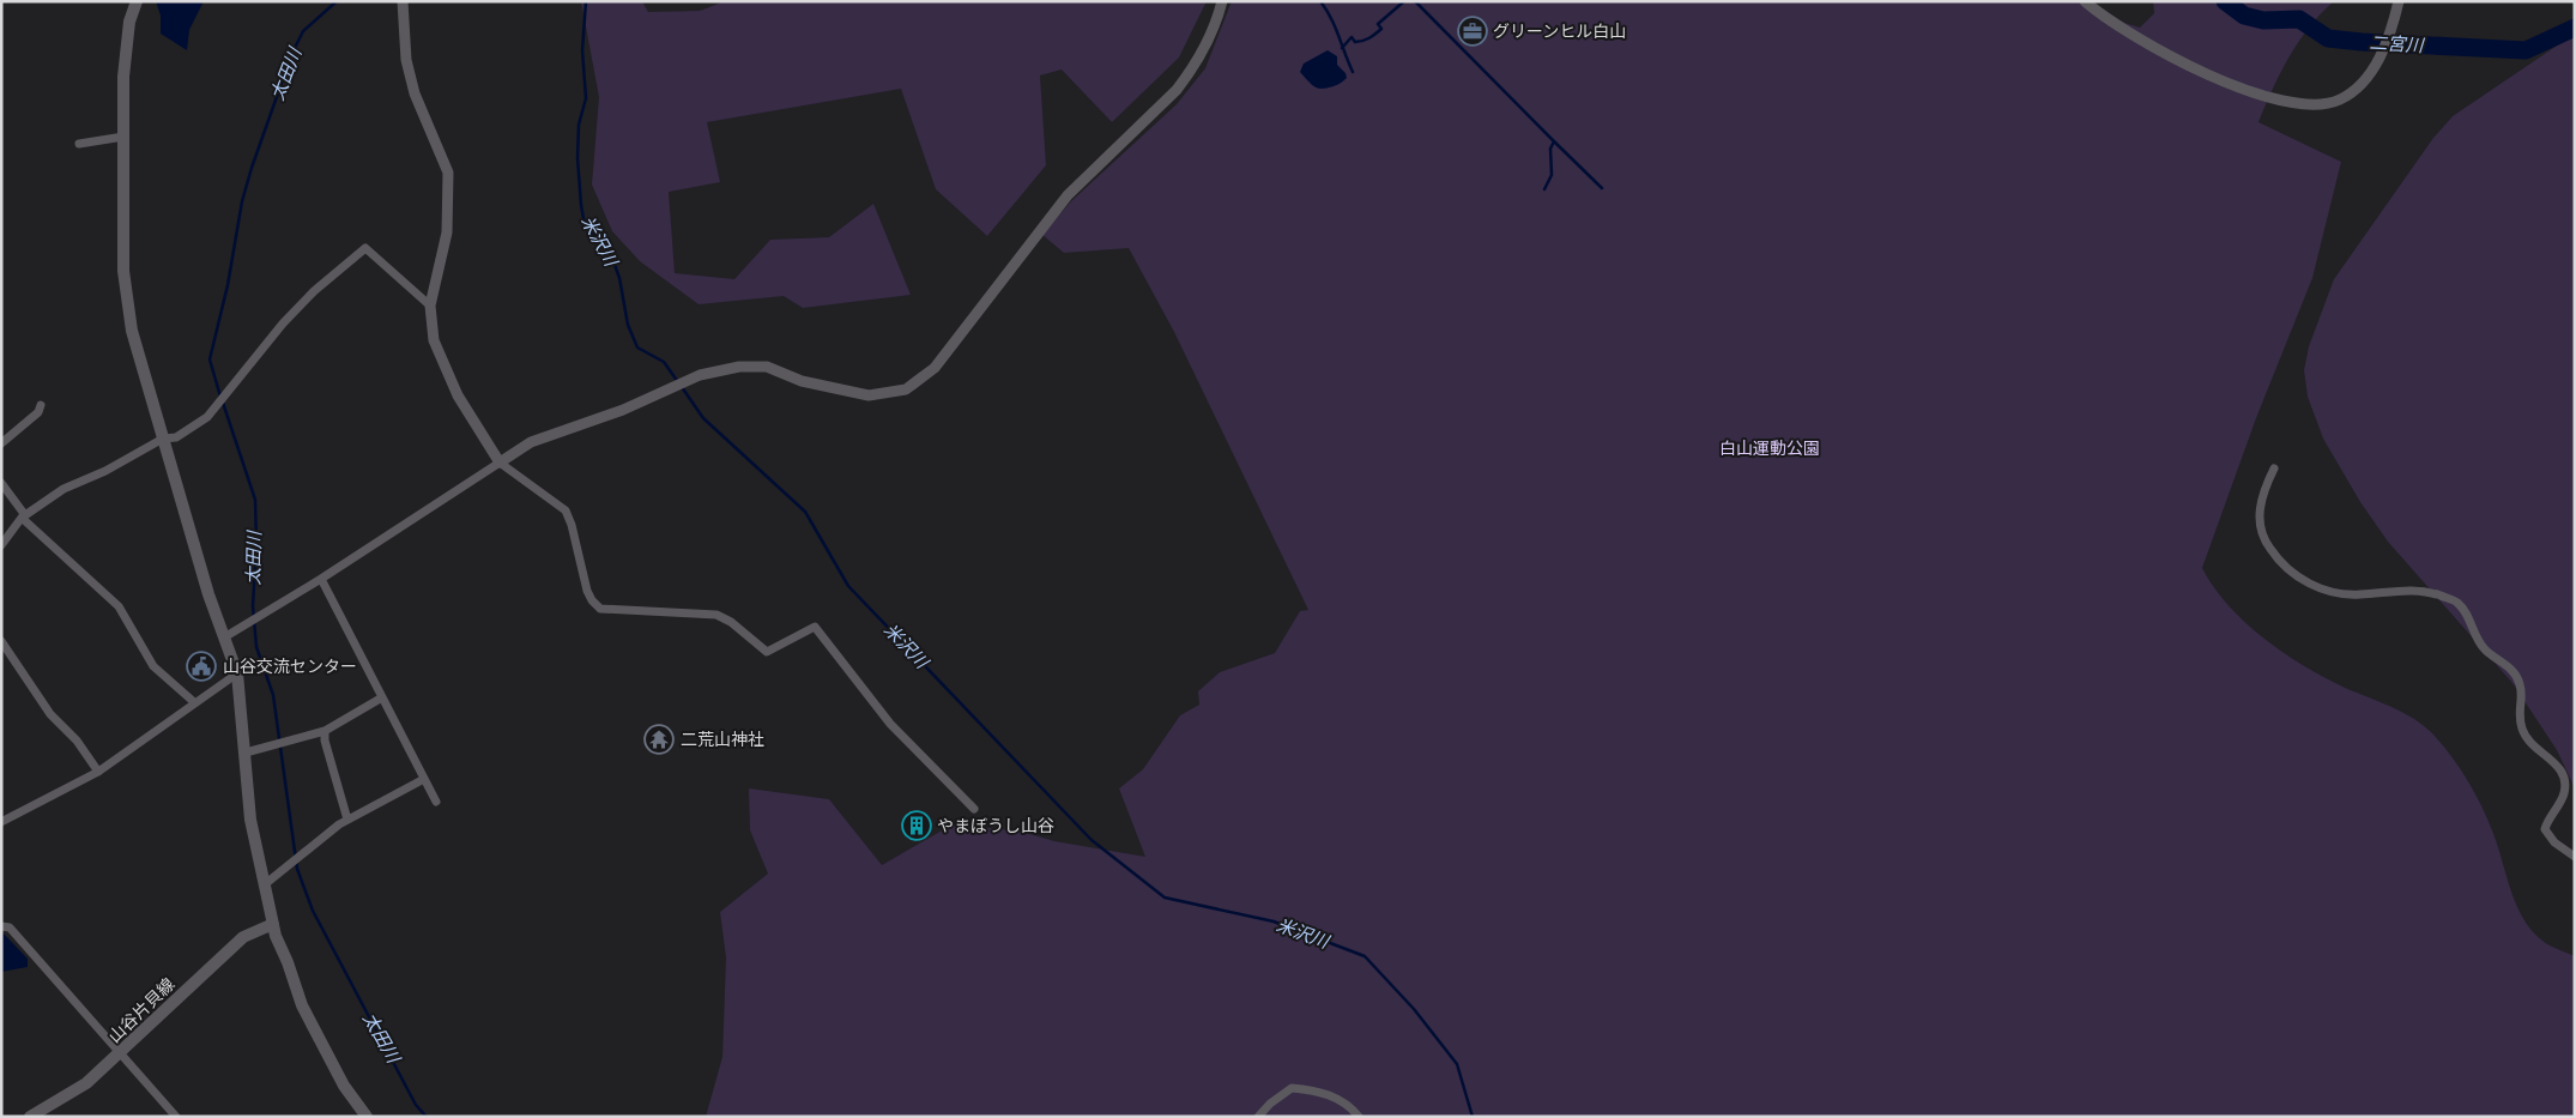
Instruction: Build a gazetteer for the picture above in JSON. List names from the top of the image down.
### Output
{
  "streets": {
    "main road": ["山谷片貝線"]
  },
  "water": ["二宮川", "太田川", "米沢川"],
  "parks": ["白山運動公園"],
  "places": {
    "office": ["グリーンヒル白山"],
    "public building": ["山谷交流センター"],
    "temple": ["二荒山神社"],
    "building": ["やまぼうし山谷"]
  }
}
